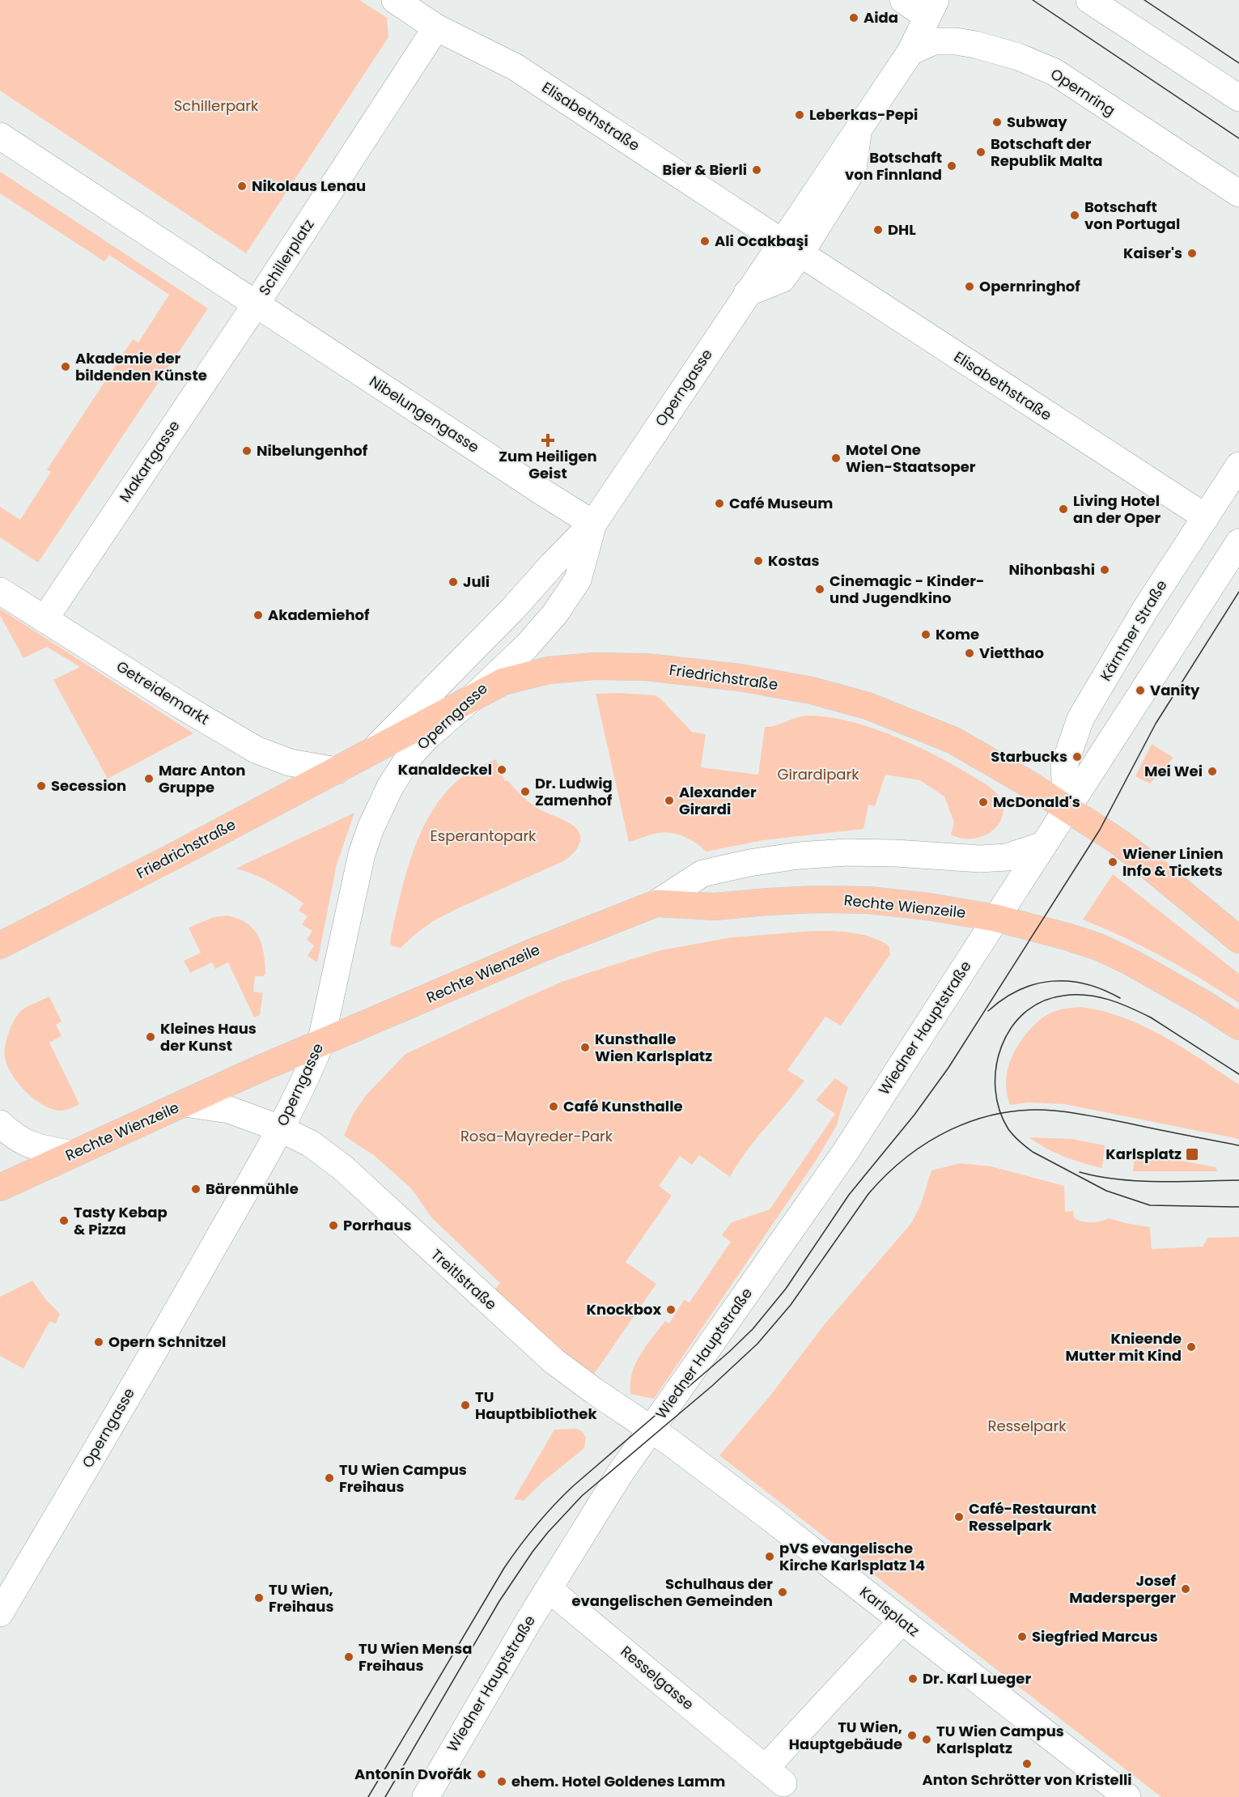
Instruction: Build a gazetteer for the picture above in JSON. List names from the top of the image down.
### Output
{
  "streets": {
    "main road": [
      "Opernring",
      "Elisabethstraße",
      "Schillerplatz",
      "Operngasse",
      "Nibelungengasse",
      "Makartgasse",
      "Kärntner Straße",
      "Friedrichstraße",
      "Getreidemarkt",
      "Rechte Wienzeile",
      "Wiedner Hauptstraße",
      "Treitlstraße",
      "Karlsplatz",
      "Resselgasse"
    ]
  },
  "crossings": [
    ["Opernring", "Operngasse"],
    ["Elisabethstraße", "Schillerplatz"],
    ["Elisabethstraße", "Operngasse"],
    ["Elisabethstraße", "Kärntner Straße"],
    ["Schillerplatz", "Nibelungengasse"],
    ["Schillerplatz", "Makartgasse"],
    ["Operngasse", "Nibelungengasse"],
    ["Operngasse", "Friedrichstraße"],
    ["Operngasse", "Rechte Wienzeile"],
    ["Operngasse", "Treitlstraße"],
    ["Nibelungengasse", "Makartgasse"],
    ["Nibelungengasse", "Friedrichstraße"],
    ["Makartgasse", "Getreidemarkt"],
    ["Kärntner Straße", "Friedrichstraße"],
    ["Friedrichstraße", "Getreidemarkt"],
    ["Rechte Wienzeile", "Wiedner Hauptstraße"],
    ["Rechte Wienzeile", "Treitlstraße"],
    ["Wiedner Hauptstraße", "Treitlstraße"],
    ["Wiedner Hauptstraße", "Karlsplatz"],
    ["Wiedner Hauptstraße", "Resselgasse"],
    ["Treitlstraße", "Karlsplatz"],
    ["Karlsplatz", "Resselgasse"]
  ],
  "parks": [
    "Schillerpark",
    "Girardipark",
    "Esperantopark",
    "Rosa-Mayreder-Park",
    "Resselpark"
  ],
  "places": {
    "other": [
      "Aida",
      "Leberkas-Pepi",
      "Subway",
      "Botschaft der Republik Malta",
      "Botschaft von Finnland",
      "Bier & Bierli",
      "Nikolaus Lenau",
      "Botschaft von Portugal",
      "DHL",
      "Ali Ocakbaşi",
      "Kaiser's",
      "Opernringhof",
      "Akademie der bildenden Künste",
      "Nibelungenhof",
      "Motel One Wien-Staatsoper",
      "Café Museum",
      "Living Hotel an der Oper",
      "Kostas",
      "Nihonbashi",
      "Juli",
      "Cinemagic - Kinder- und Jugendkino",
      "Akademiehof",
      "Kome",
      "Vietthao",
      "Vanity",
      "Starbucks",
      "Kanaldeckel",
      "Mei Wei",
      "Marc Anton Gruppe",
      "Secession",
      "Dr. Ludwig Zamenhof",
      "Alexander Girardi",
      "McDonald's",
      "Wiener Linien Info & Tickets",
      "Kleines Haus der Kunst",
      "Kunsthalle Wien Karlsplatz",
      "Café Kunsthalle",
      "Bärenmühle",
      "Tasty Kebap & Pizza",
      "Porrhaus",
      "Knockbox",
      "Opern Schnitzel",
      "Knieende Mutter mit Kind",
      "TU Hauptbibliothek",
      "TU Wien Campus Freihaus",
      "Café-Restaurant Resselpark",
      "pVS evangelische Kirche Karlsplatz 14",
      "Josef Madersperger",
      "Schulhaus der evangelischen Gemeinden",
      "TU Wien, Freihaus",
      "Siegfried Marcus",
      "TU Wien Mensa Freihaus",
      "Dr. Karl Lueger",
      "TU Wien, Hauptgebäude",
      "TU Wien Campus Karlsplatz",
      "Anton Schrötter von Kristelli",
      "Antonín Dvořák",
      "ehem. Hotel Goldenes Lamm"
    ],
    "health": ["Zum Heiligen Geist"],
    "transit": ["Karlsplatz"]
  }
}
